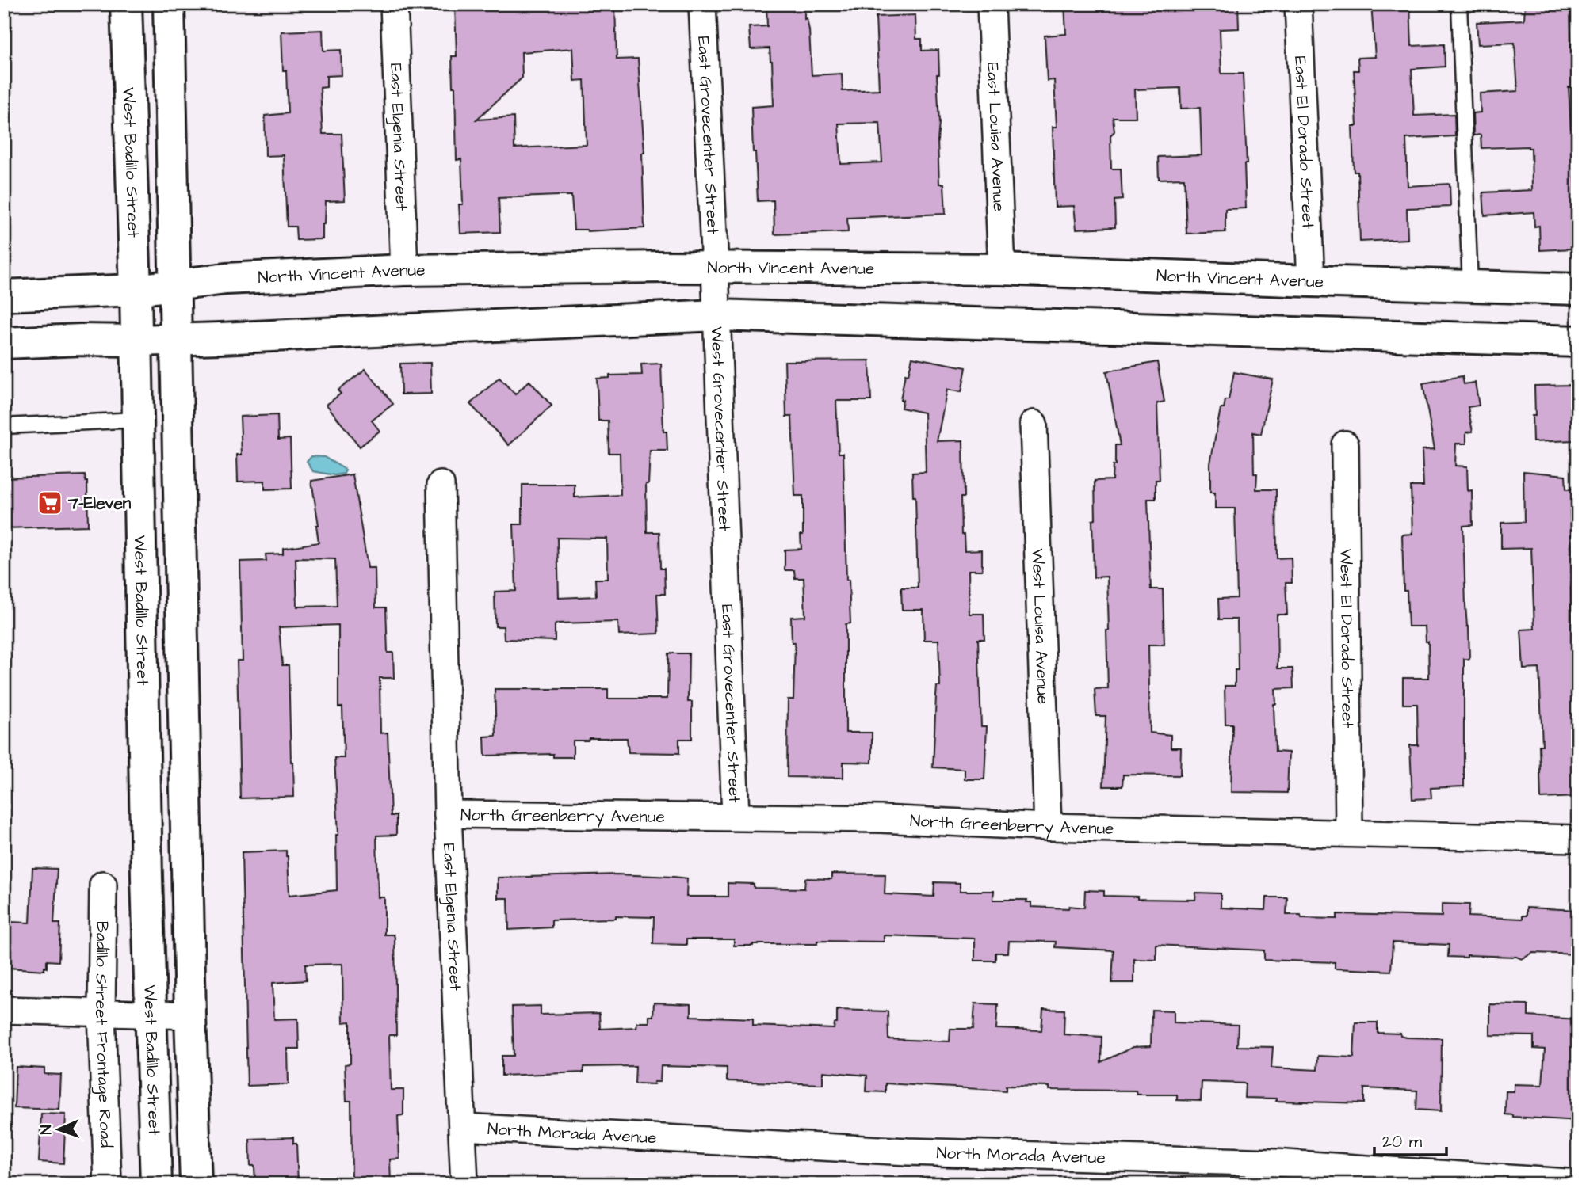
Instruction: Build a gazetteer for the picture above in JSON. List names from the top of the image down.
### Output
{
  "streets": {
    "main road": ["West Badillo Street", "North Vincent Avenue"],
    "street": [
      "East Grovecenter Street",
      "East Louisa Avenue",
      "East Elgenia Street",
      "East El Dorado Street",
      "West Grovecenter Street",
      "West Louisa Avenue",
      "West El Dorado Street",
      "North Greenberry Avenue",
      "Badillo Street Frontage Road",
      "North Morada Avenue"
    ]
  },
  "crossings": [
    ["East Grovecenter Street", "North Vincent Avenue"],
    ["East Grovecenter Street", "West Grovecenter Street"],
    ["East Grovecenter Street", "North Greenberry Avenue"],
    ["East Louisa Avenue", "North Vincent Avenue"],
    ["East Elgenia Street", "North Vincent Avenue"],
    ["East Elgenia Street", "North Greenberry Avenue"],
    ["East Elgenia Street", "North Morada Avenue"],
    ["East El Dorado Street", "North Vincent Avenue"],
    ["West Badillo Street", "North Vincent Avenue"],
    ["North Vincent Avenue", "West Grovecenter Street"],
    ["West Louisa Avenue", "North Greenberry Avenue"],
    ["West El Dorado Street", "North Greenberry Avenue"]
  ],
  "places": {
    "supermarket": ["7-Eleven"]
  },
  "scale_bar": "20 m",
  "north": "left"
}
